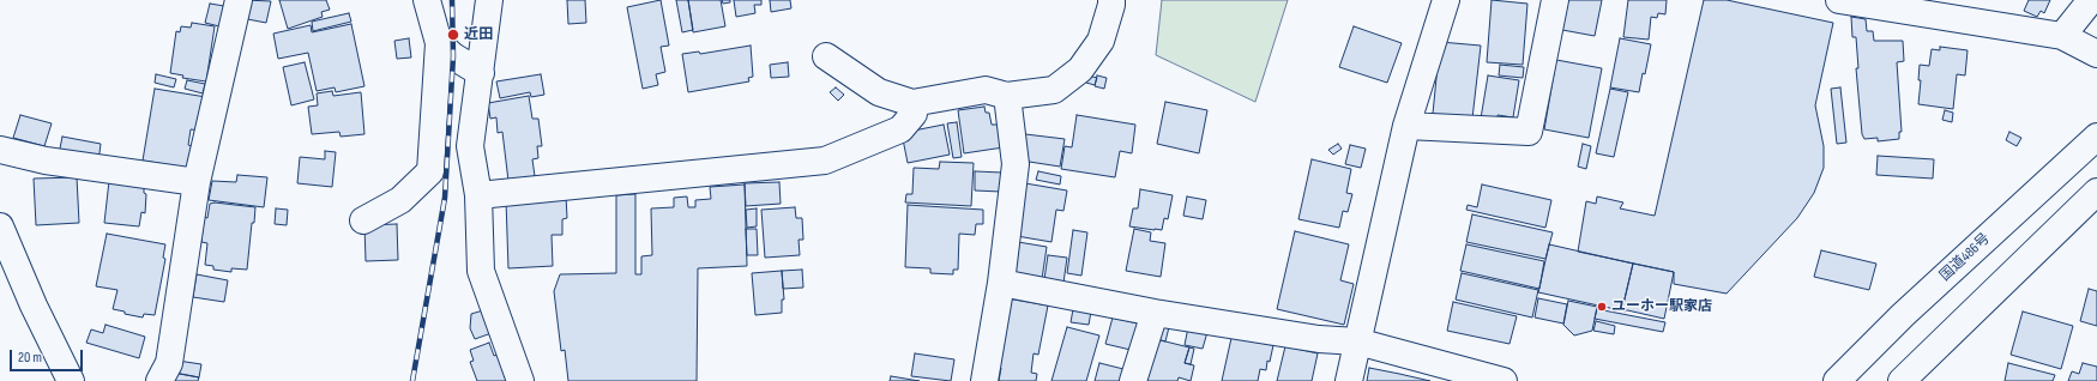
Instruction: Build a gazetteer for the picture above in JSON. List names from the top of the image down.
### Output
{
  "streets": {
    "main road": ["国道486号"]
  },
  "places": ["近田", "ユーホー駅家店"],
  "scale_bar": "20 m"
}
